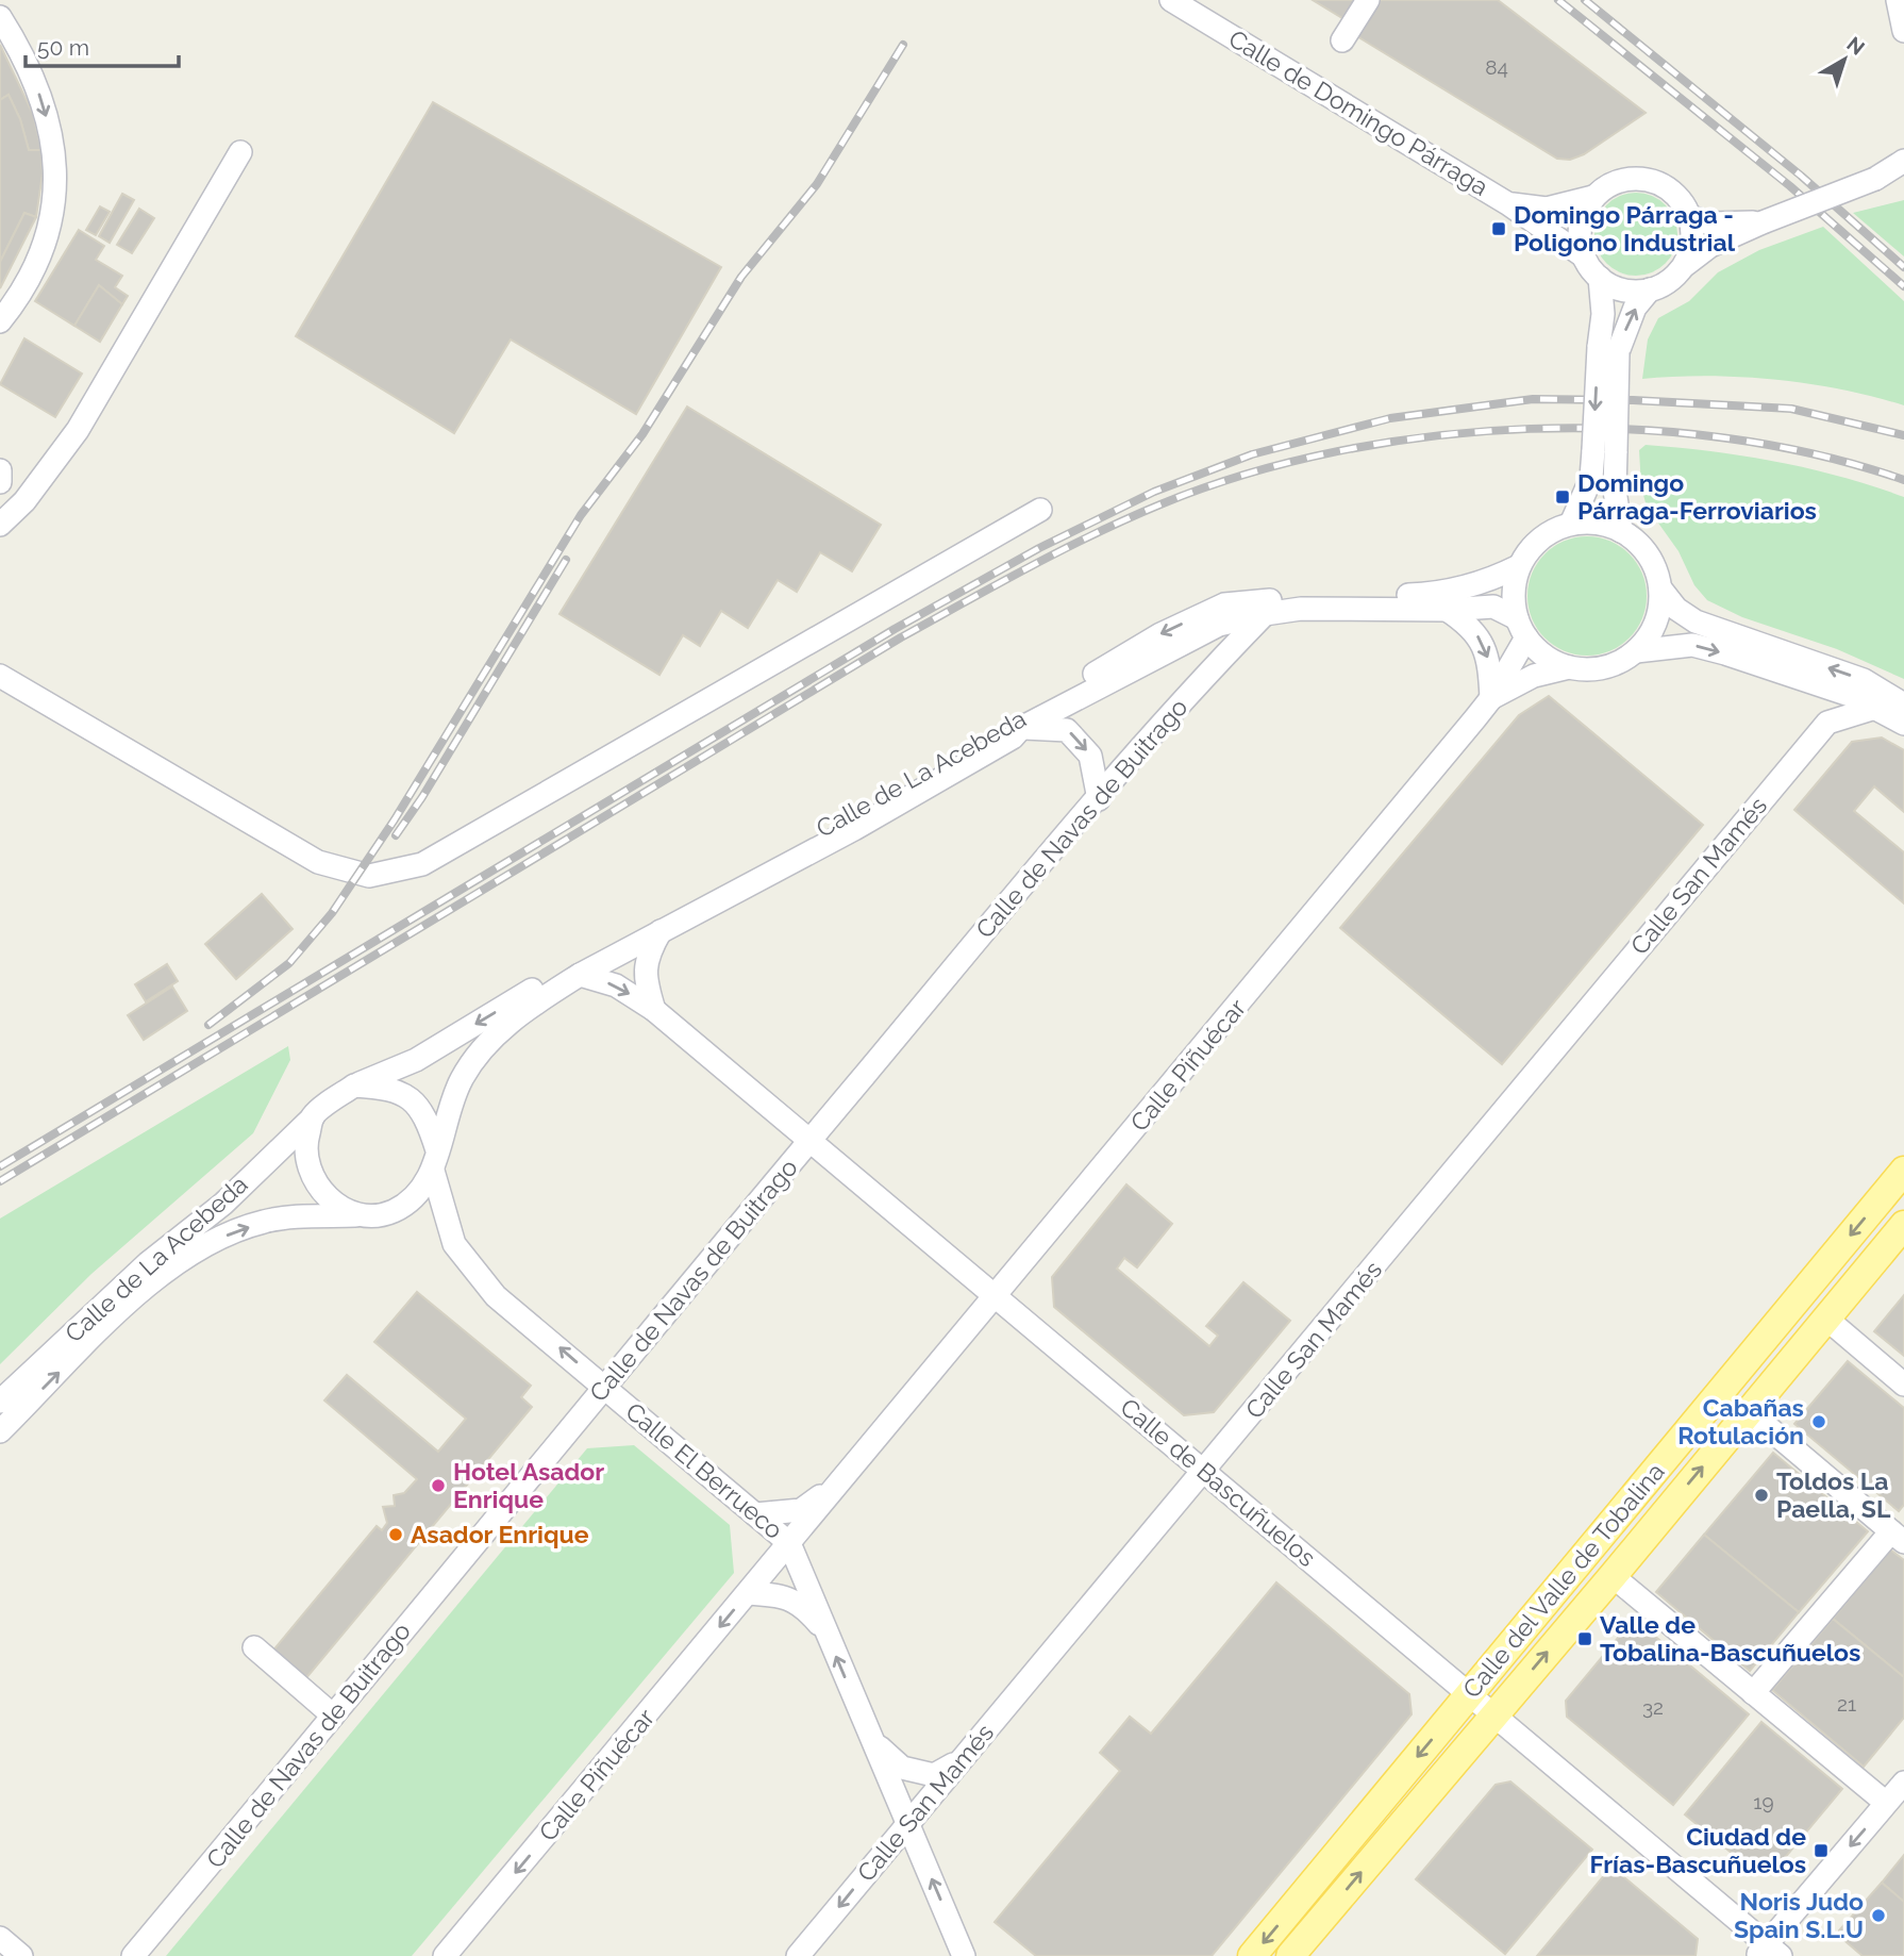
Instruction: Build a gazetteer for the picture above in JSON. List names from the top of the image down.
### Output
{
  "streets": {
    "main road": ["Calle del Valle de Tobalina"],
    "street": [
      "Calle de Domingo Párraga",
      "Calle de La Acebeda",
      "Calle de Navas de Buitrago",
      "Calle San Mamés",
      "Calle Piñuécar",
      "Calle El Berrueco",
      "Calle de Bascuñuelos"
    ]
  },
  "crossings": [
    ["Calle de La Acebeda", "Calle de Navas de Buitrago"],
    ["Calle de La Acebeda", "Calle Piñuécar"],
    ["Calle de La Acebeda", "Calle El Berrueco"],
    ["Calle de La Acebeda", "Calle de Bascuñuelos"],
    ["Calle de Navas de Buitrago", "Calle El Berrueco"],
    ["Calle de Navas de Buitrago", "Calle de Bascuñuelos"],
    ["Calle San Mamés", "Calle El Berrueco"],
    ["Calle San Mamés", "Calle de Bascuñuelos"],
    ["Calle Piñuécar", "Calle El Berrueco"],
    ["Calle Piñuécar", "Calle de Bascuñuelos"],
    ["Calle de Bascuñuelos", "Calle del Valle de Tobalina"]
  ],
  "one_way": ["Calle El Berrueco"],
  "places": {
    "transit": [
      "Domingo Párraga - Poligono Industrial",
      "Domingo Párraga-Ferroviarios",
      "Valle de Tobalina-Bascuñuelos",
      "Ciudad de Frías-Bascuñuelos"
    ],
    "other": [
      "Cabañas Rotulación",
      "Hotel Asador Enrique",
      "Toldos La Paella, SL",
      "Asador Enrique",
      "Noris Judo Spain S.L.U"
    ]
  },
  "house_numbers": [
    "84",
    "21",
    "32",
    "19"
  ],
  "scale_bar": "50 m",
  "north": "top right"
}
